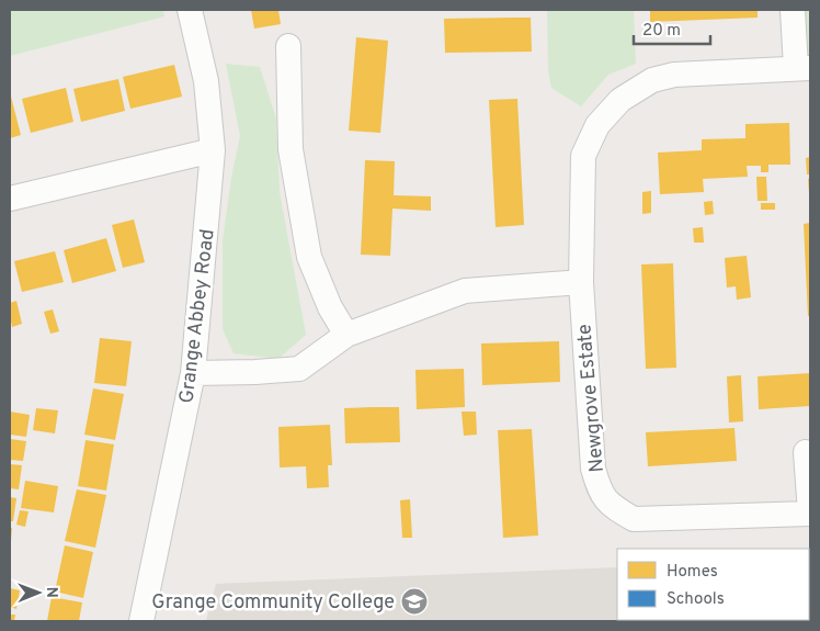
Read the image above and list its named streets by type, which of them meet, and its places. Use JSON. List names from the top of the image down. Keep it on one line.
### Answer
{"streets":{"street":["Grange Abbey Road","Newgrove Estate"]},"places":{"school or university":["Grange Community College"]},"legend":["Homes","Schools"],"scale_bar":"20 m","north":"right"}
